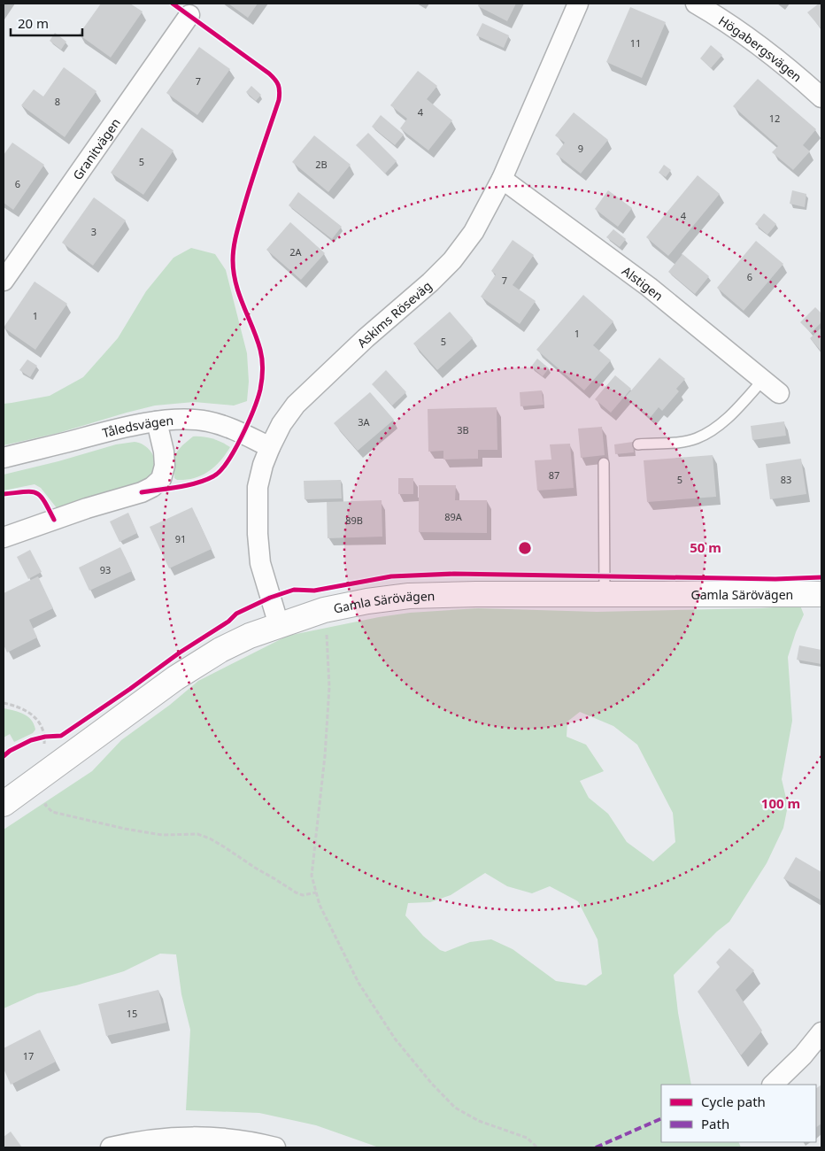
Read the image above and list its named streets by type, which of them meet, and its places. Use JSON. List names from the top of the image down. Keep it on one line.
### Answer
{"streets":{"street":["Högabergsvägen","Granitvägen","Alstigen","Askims Röseväg","Tåledsvägen","Gamla Särövägen"]},"crossings":[["Alstigen","Askims Röseväg"],["Askims Röseväg","Tåledsvägen"],["Askims Röseväg","Gamla Särövägen"]],"house_numbers":["11","7","8","4","12","9","5","2B","6","4","3","2A","6","7","1","1","5","3A","3B","87","5","83","89A","89B","91","93","15","17"],"legend":["Cycle path","Path"],"scale_bar":"20 m","rings":["50 m","100 m"]}
